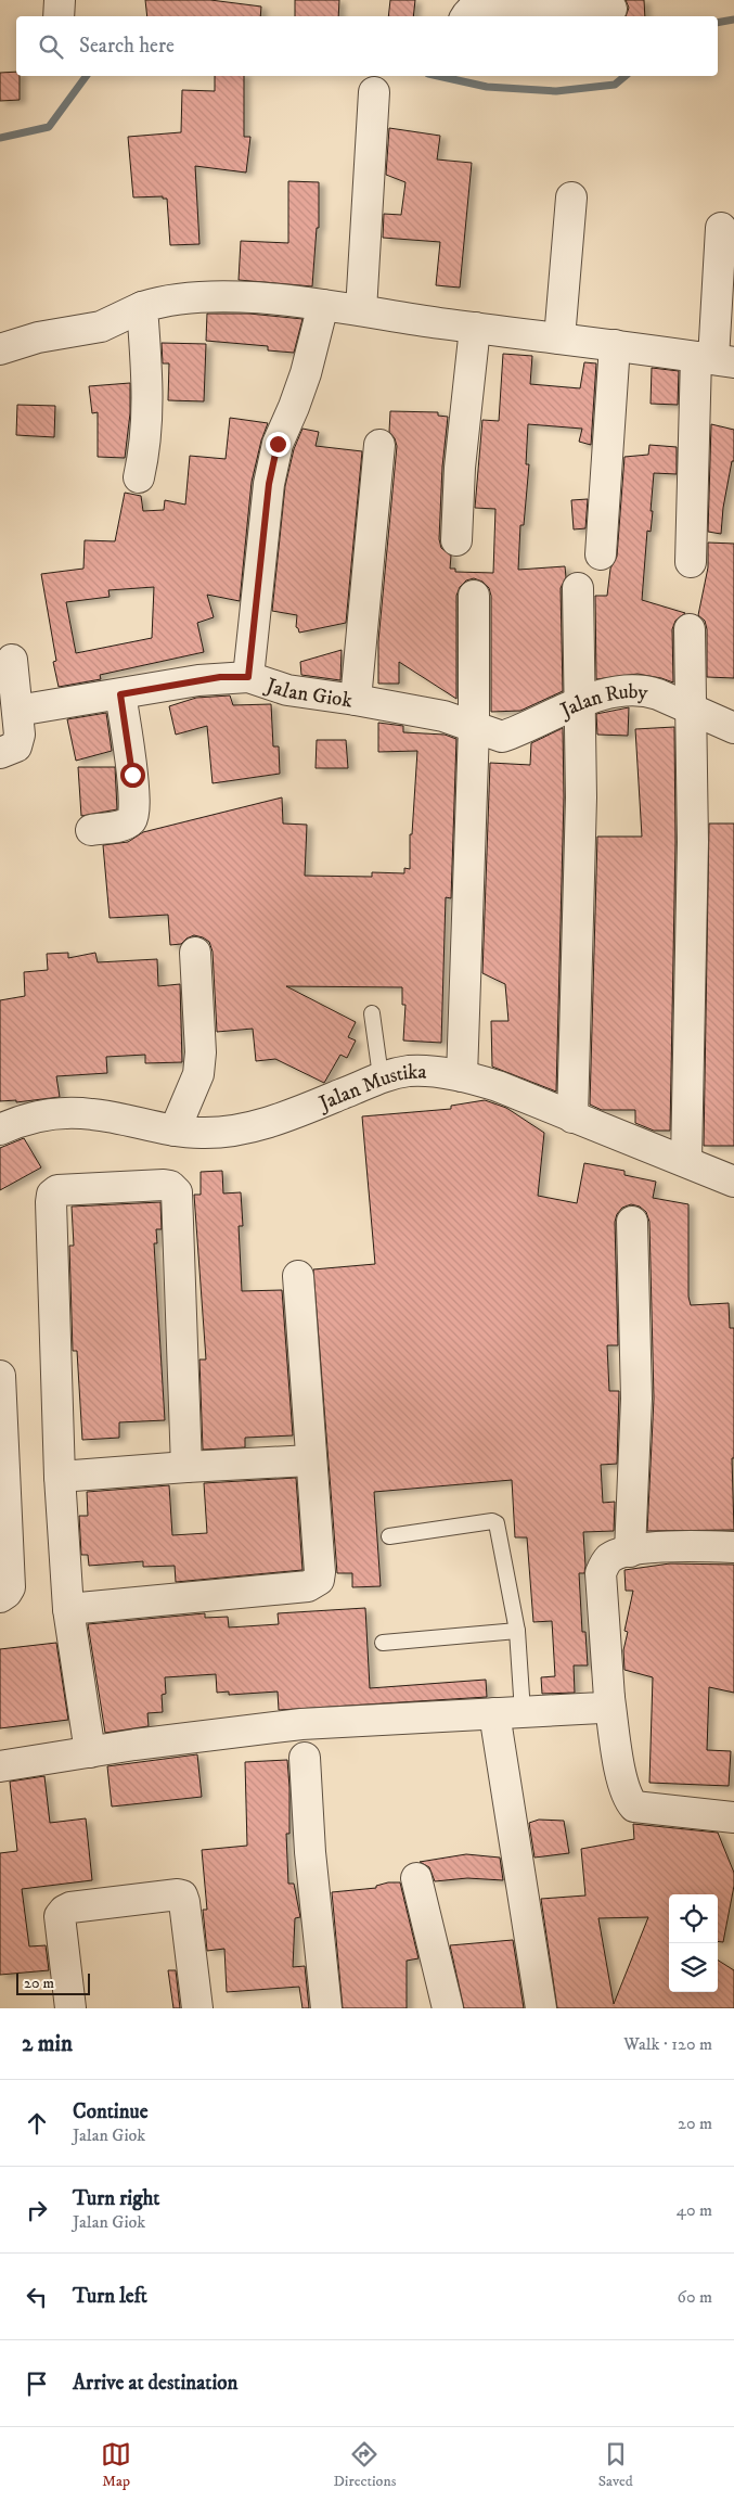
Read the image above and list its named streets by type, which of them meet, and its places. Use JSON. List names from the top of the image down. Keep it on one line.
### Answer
{"streets":{"street":["Jalan Giok","Jalan Ruby","Jalan Mustika"]},"crossings":[["Jalan Giok","Jalan Ruby"]],"scale_bar":"20 m","page":{"search":"Search here","scale":"20 m","heading":["2 min","Walk · 120 m"],"list":[["Continue","Jalan Giok","20 m"],["Turn right","Jalan Giok","40 m"],["Turn left","60 m"],"Arrive at destination"],"nav":["Map","Directions","Saved"]}}
